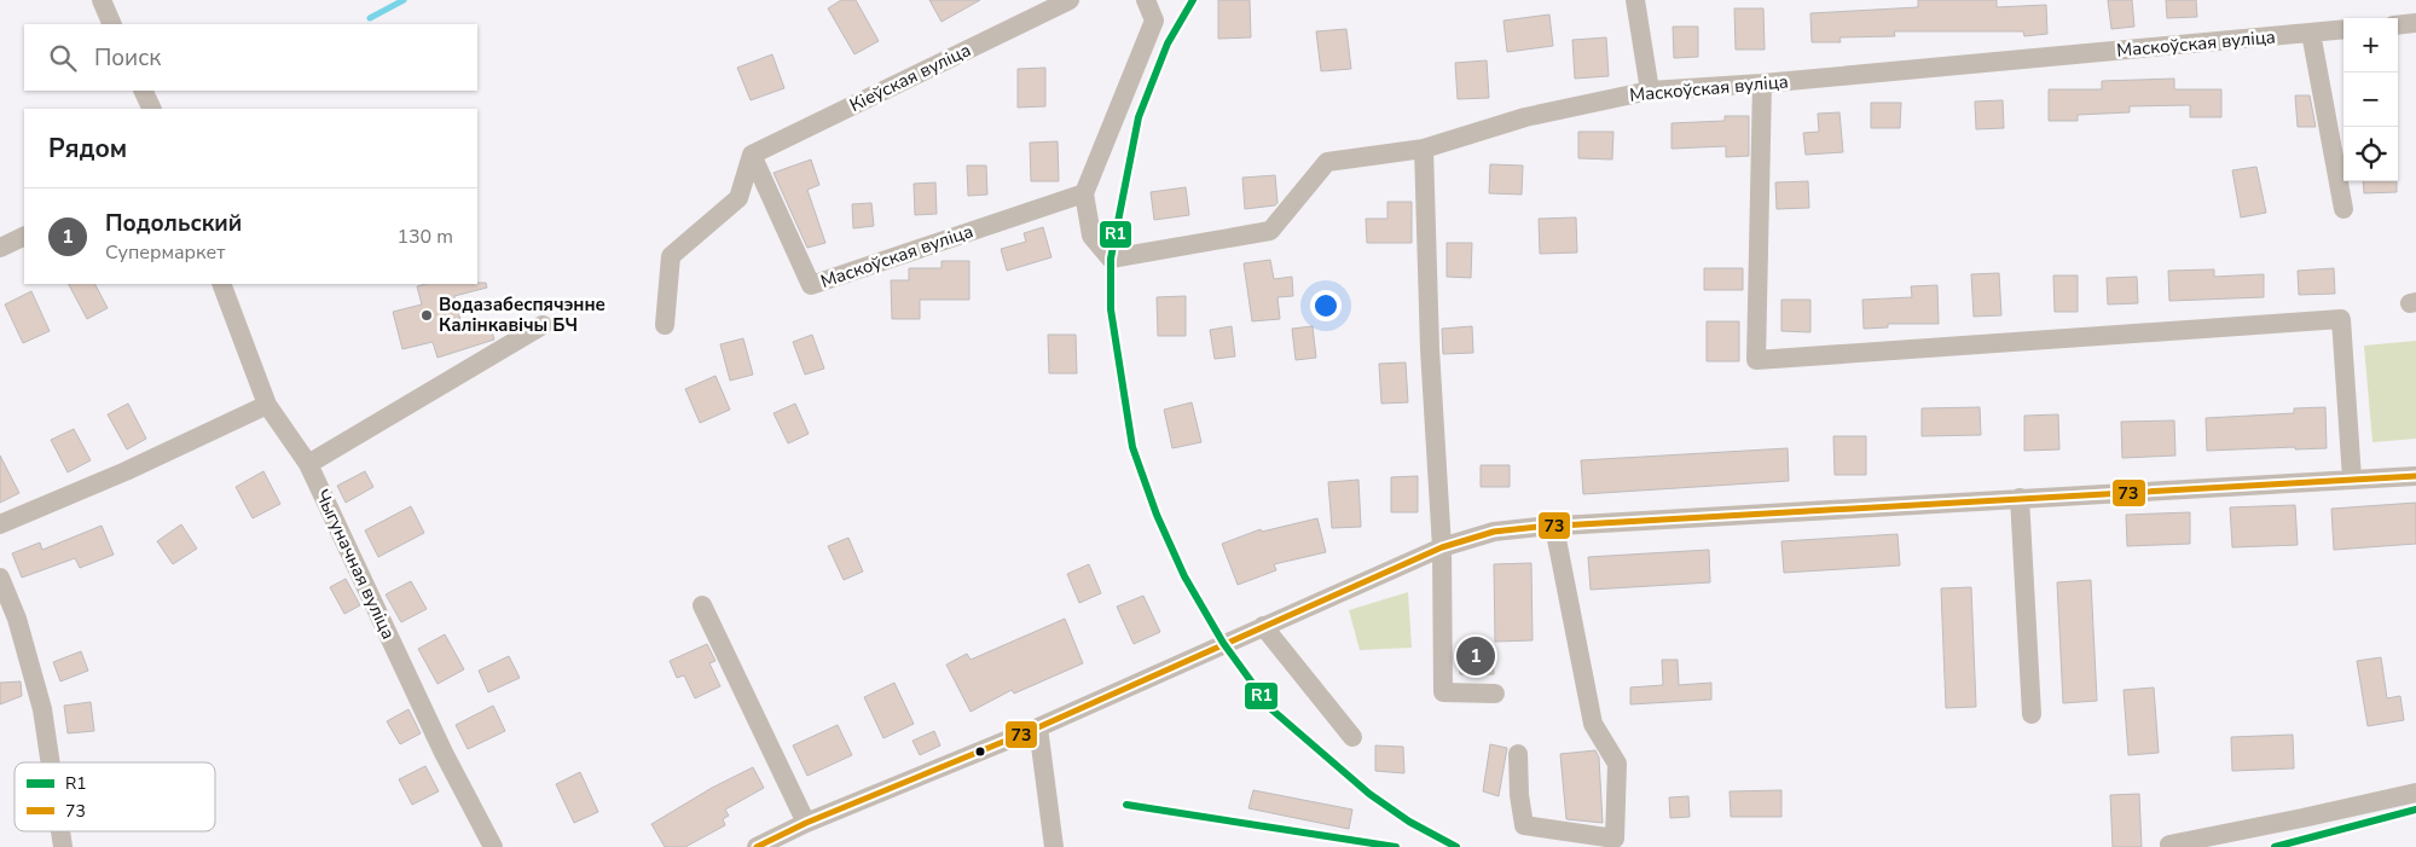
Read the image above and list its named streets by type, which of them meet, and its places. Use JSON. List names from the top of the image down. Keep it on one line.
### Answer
{"streets":{"street":["Маскоўская вуліца","Кіеўская вуліца","Чыгуначная вуліца"]},"crossings":[["Маскоўская вуліца","Кіеўская вуліца"]],"places":["Водазабеспячэнне Калінкавічы БЧ"],"lines":["transit line R1","transit line 73"],"legend":["R1","73"],"page":{"map_buttons":["+","−"],"search":"Поиск","heading":"Рядом","list":[{"mark":"1","name":"Подольский","note":"Супермаркет","value":"130 m"}],"pins":"1"}}
